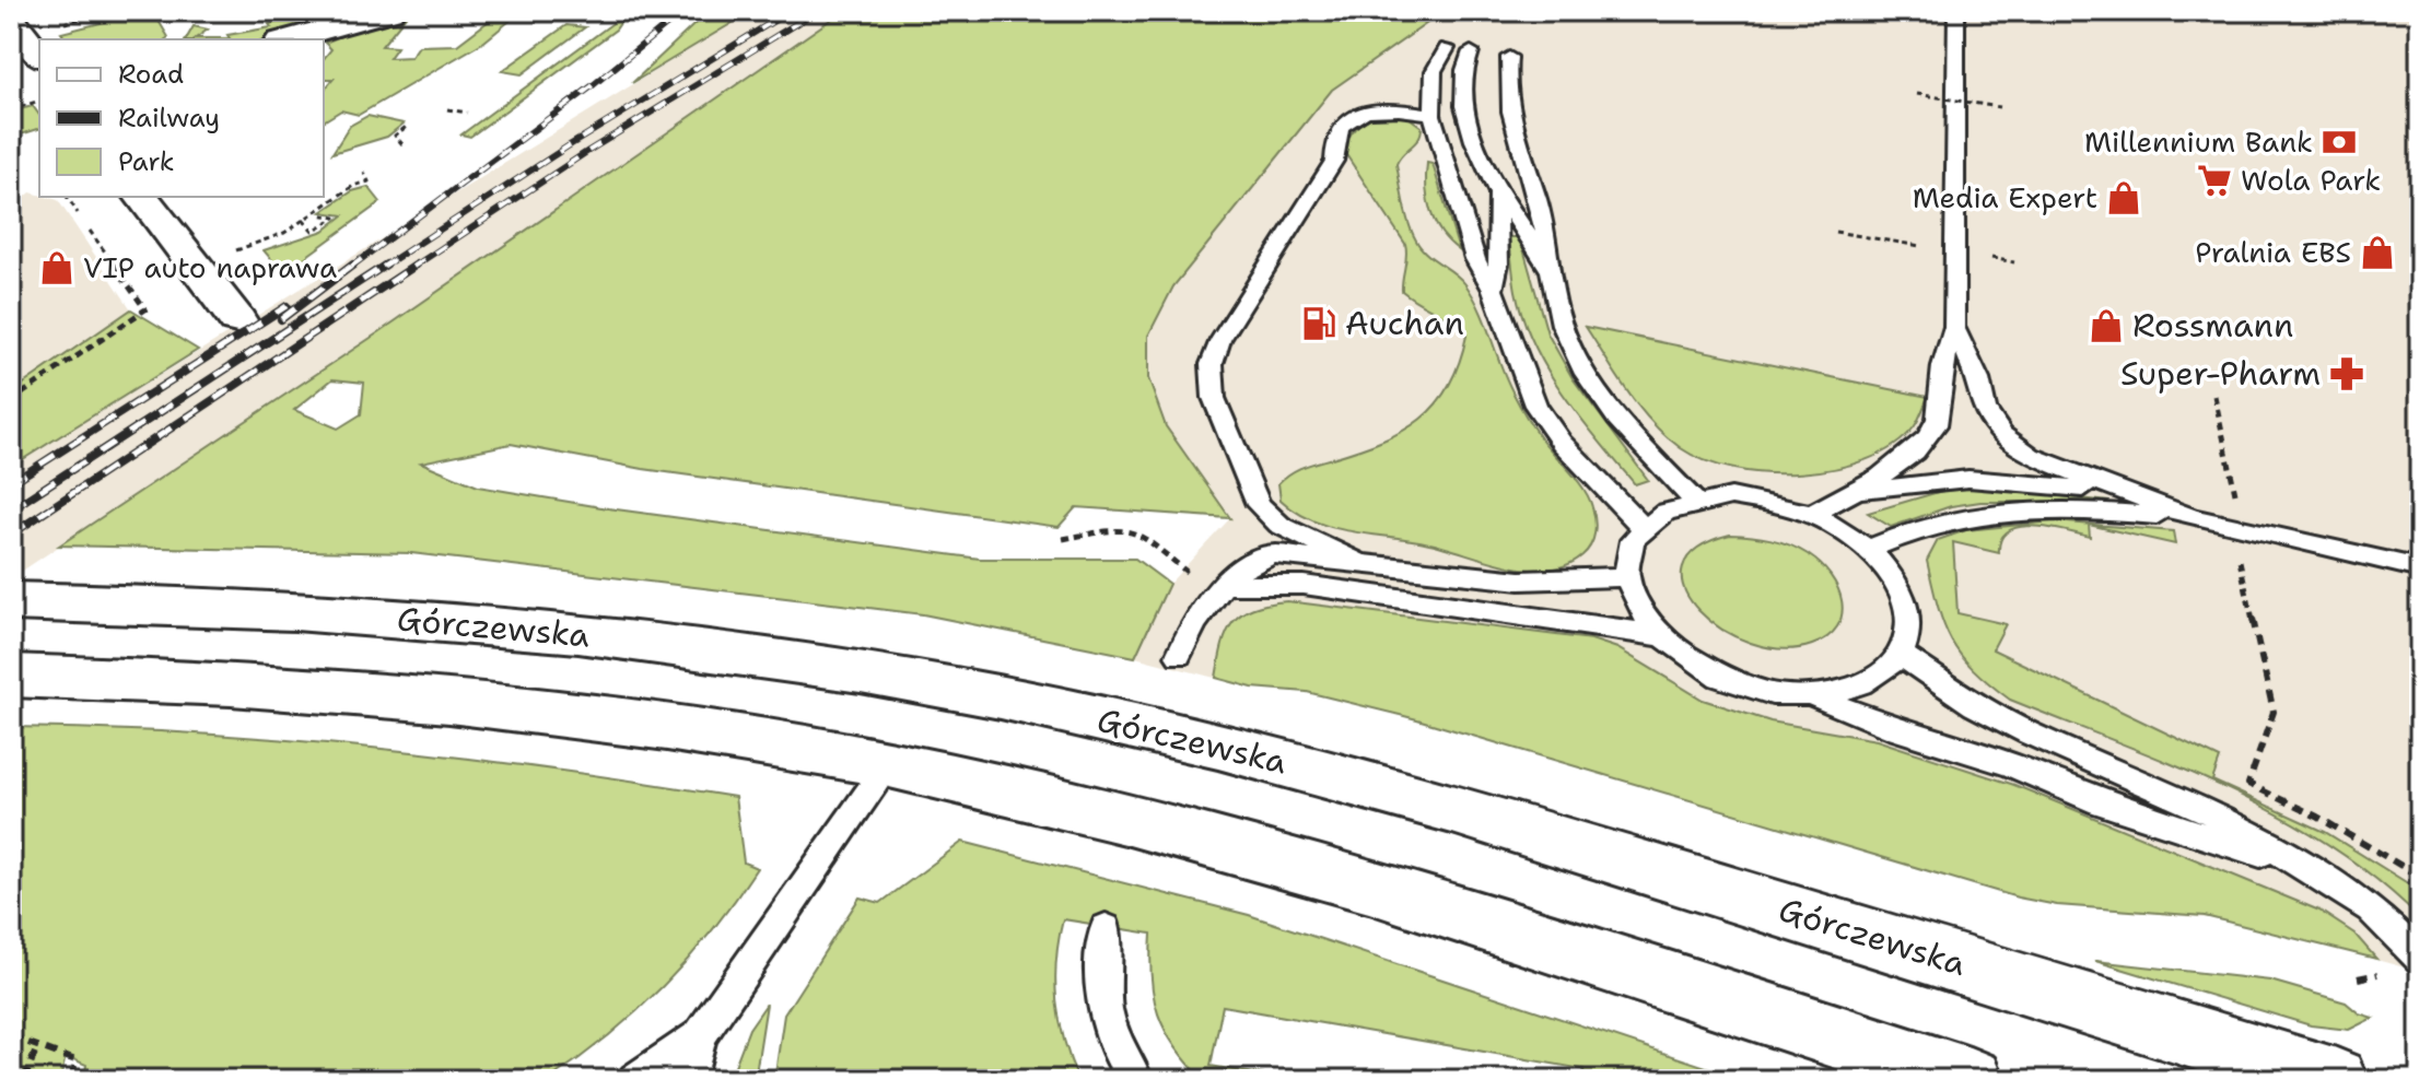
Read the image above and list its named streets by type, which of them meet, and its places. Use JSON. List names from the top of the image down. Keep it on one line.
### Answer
{"streets":{"main road":["Górczewska"]},"places":{"bank":["Millennium Bank"],"supermarket":["Wola Park"],"shop":["Media Expert","Pralnia EBS","VIP auto naprawa","Rossmann"],"fuel station":["Auchan"],"pharmacy":["Super-Pharm"]},"legend":["Road","Railway","Park"]}
